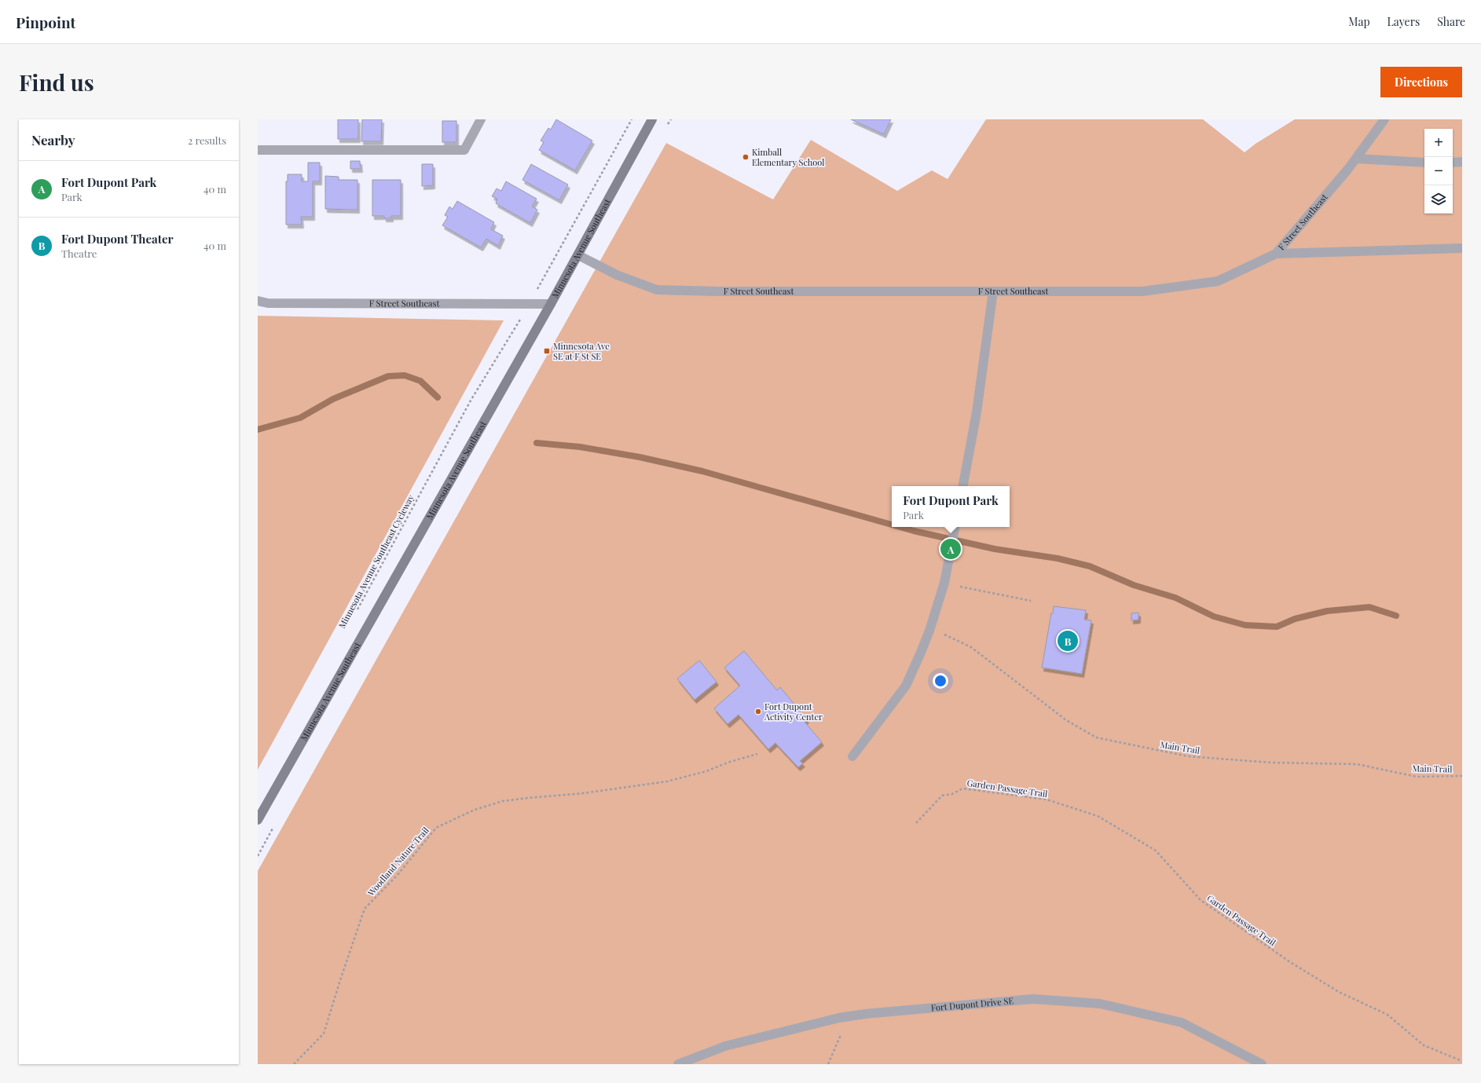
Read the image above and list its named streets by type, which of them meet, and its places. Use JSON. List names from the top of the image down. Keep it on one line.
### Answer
{"streets":{"main road":["Minnesota Avenue Southeast"],"street":["F Street Southeast","Fort Dupont Drive SE"],"path":["Minnesota Avenue Southeast Cycleway","Main Trail","Garden Passage Trail","Woodland Nature Trail"]},"crossings":[["F Street Southeast","Minnesota Avenue Southeast"]],"places":{"other":["Kimball Elementary School","Fort Dupont Activity Center"],"transit":["Minnesota Ave SE at F St SE"]},"page":{"header":"Pinpoint","nav":["Map","Layers","Share"],"buttons":"Directions","title":"Find us","heading":["Nearby","2 results"],"map_buttons":["+","−"],"list":[{"mark":"A","name":"Fort Dupont Park","note":"Park","value":"40 m"},{"mark":"B","name":"Fort Dupont Theater","note":"Theatre","value":"40 m"}],"popup":["Fort Dupont Park","Park"],"pins":["A","B"]}}
